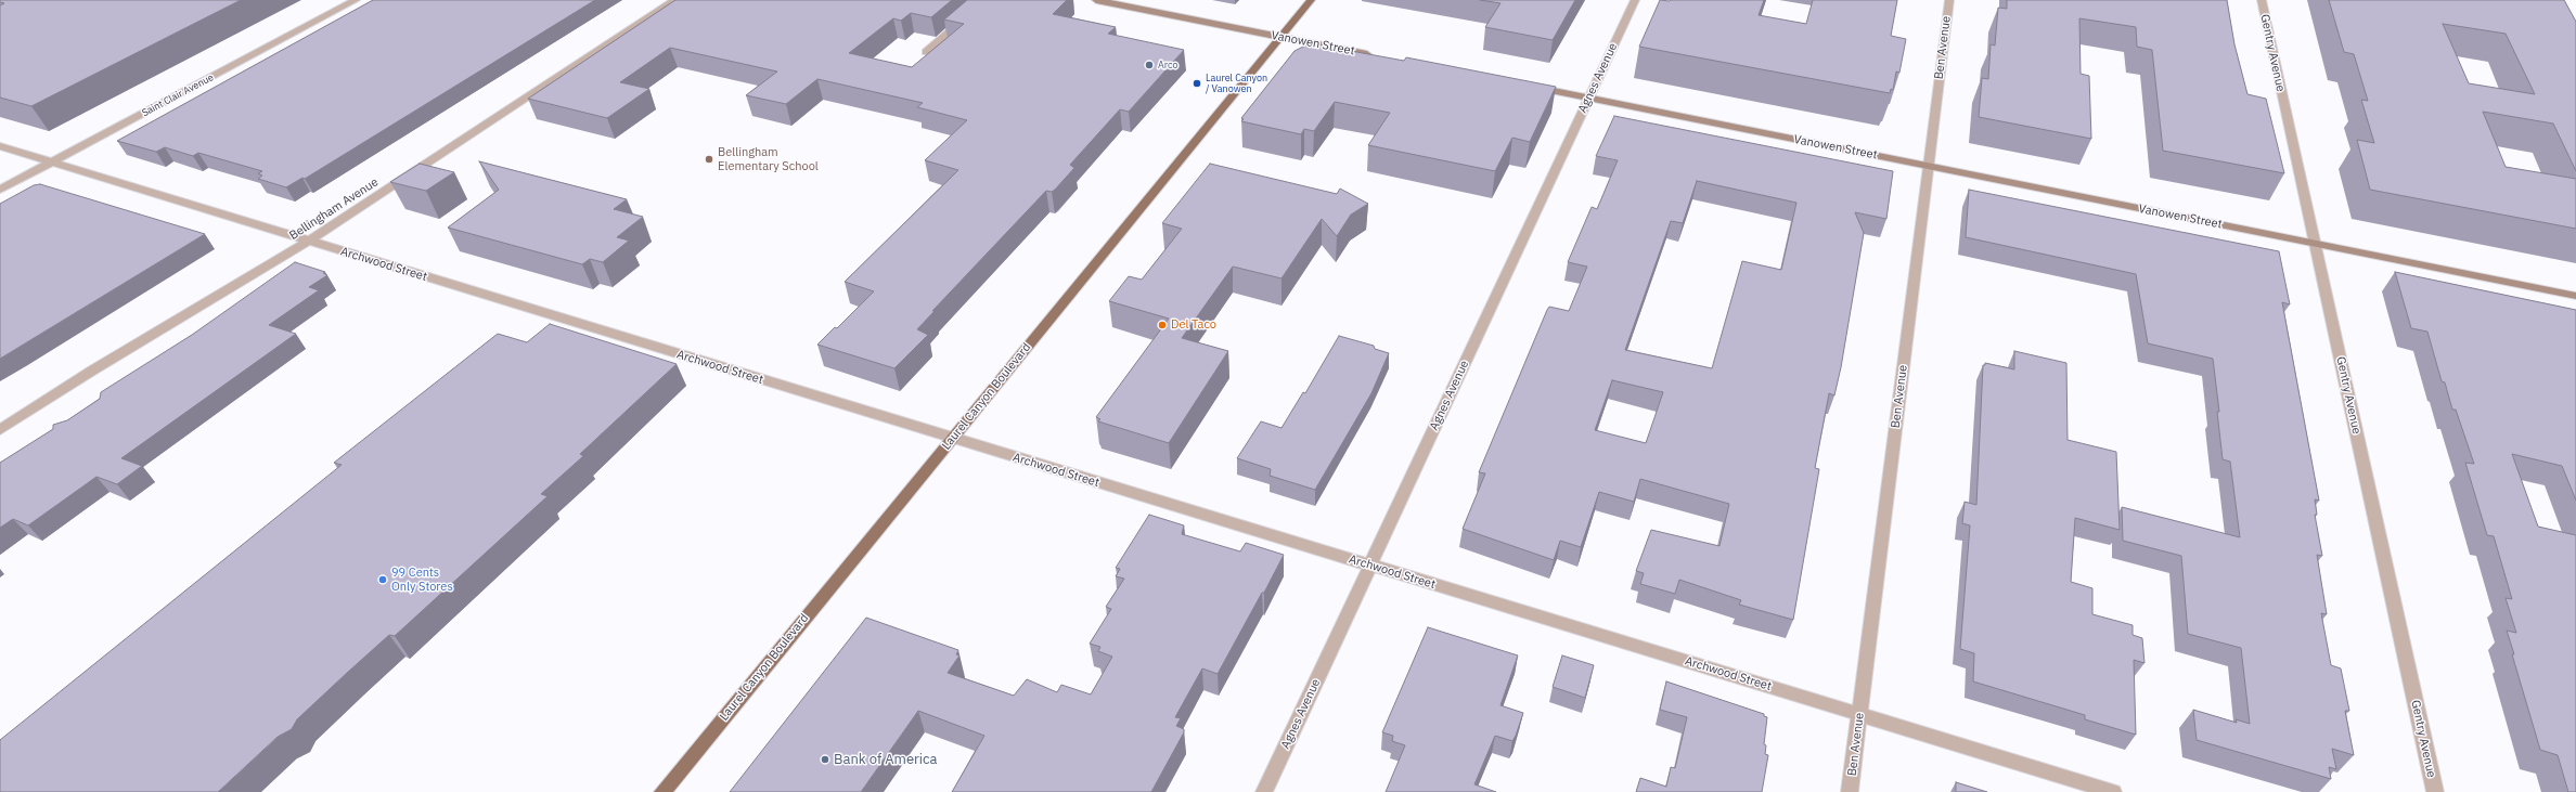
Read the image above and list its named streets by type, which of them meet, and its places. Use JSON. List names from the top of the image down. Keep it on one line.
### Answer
{"streets":{"main road":["Vanowen Street","Laurel Canyon Boulevard"],"street":["Ben Avenue","Gentry Avenue","Agnes Avenue","Saint Clair Avenue","Bellingham Avenue","Archwood Street"]},"crossings":[["Vanowen Street","Ben Avenue"],["Vanowen Street","Gentry Avenue"],["Vanowen Street","Agnes Avenue"],["Vanowen Street","Laurel Canyon Boulevard"],["Ben Avenue","Archwood Street"],["Agnes Avenue","Archwood Street"],["Saint Clair Avenue","Archwood Street"],["Bellingham Avenue","Archwood Street"],["Archwood Street","Laurel Canyon Boulevard"]],"places":["Arco","Laurel Canyon / Vanowen","Bellingham Elementary School","Del Taco","99 Cents Only Stores","Bank of America"]}
